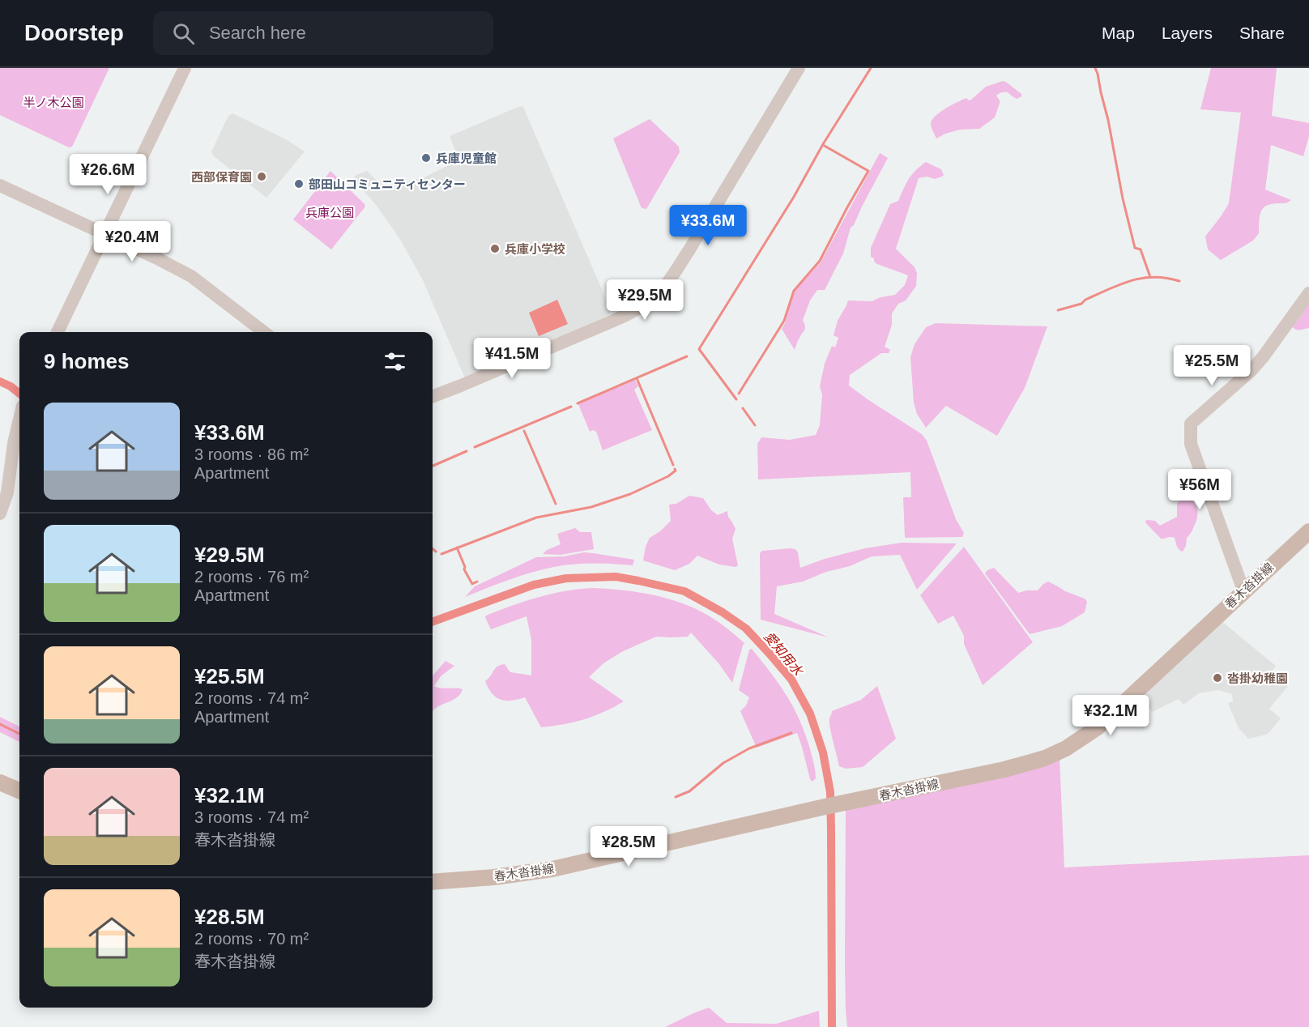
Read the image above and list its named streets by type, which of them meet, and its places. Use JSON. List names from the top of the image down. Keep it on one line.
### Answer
{"streets":{"main road":["春木沓掛線"]},"water":["愛知用水"],"parks":["半ノ木公園","兵庫公園"],"places":["兵庫児童館","西部保育園","部田山コミュニティセンター","兵庫小学校","沓掛幼稚園"],"page":{"header":"Doorstep","search":"Search here","nav":["Map","Layers","Share"],"price":["¥26.6M","¥33.6M","¥20.4M","¥29.5M","¥41.5M","¥25.5M","¥56M","¥32.1M","¥28.5M"],"heading":"9 homes","list":[{"name":"¥33.6M","note":"3 rooms · 86 m² · Apartment"},{"name":"¥29.5M","note":"2 rooms · 76 m² · Apartment"},{"name":"¥25.5M","note":"2 rooms · 74 m² · Apartment"},{"name":"¥32.1M","note":"3 rooms · 74 m² · 春木沓掛線"},{"name":"¥28.5M","note":"2 rooms · 70 m² · 春木沓掛線"}]}}
